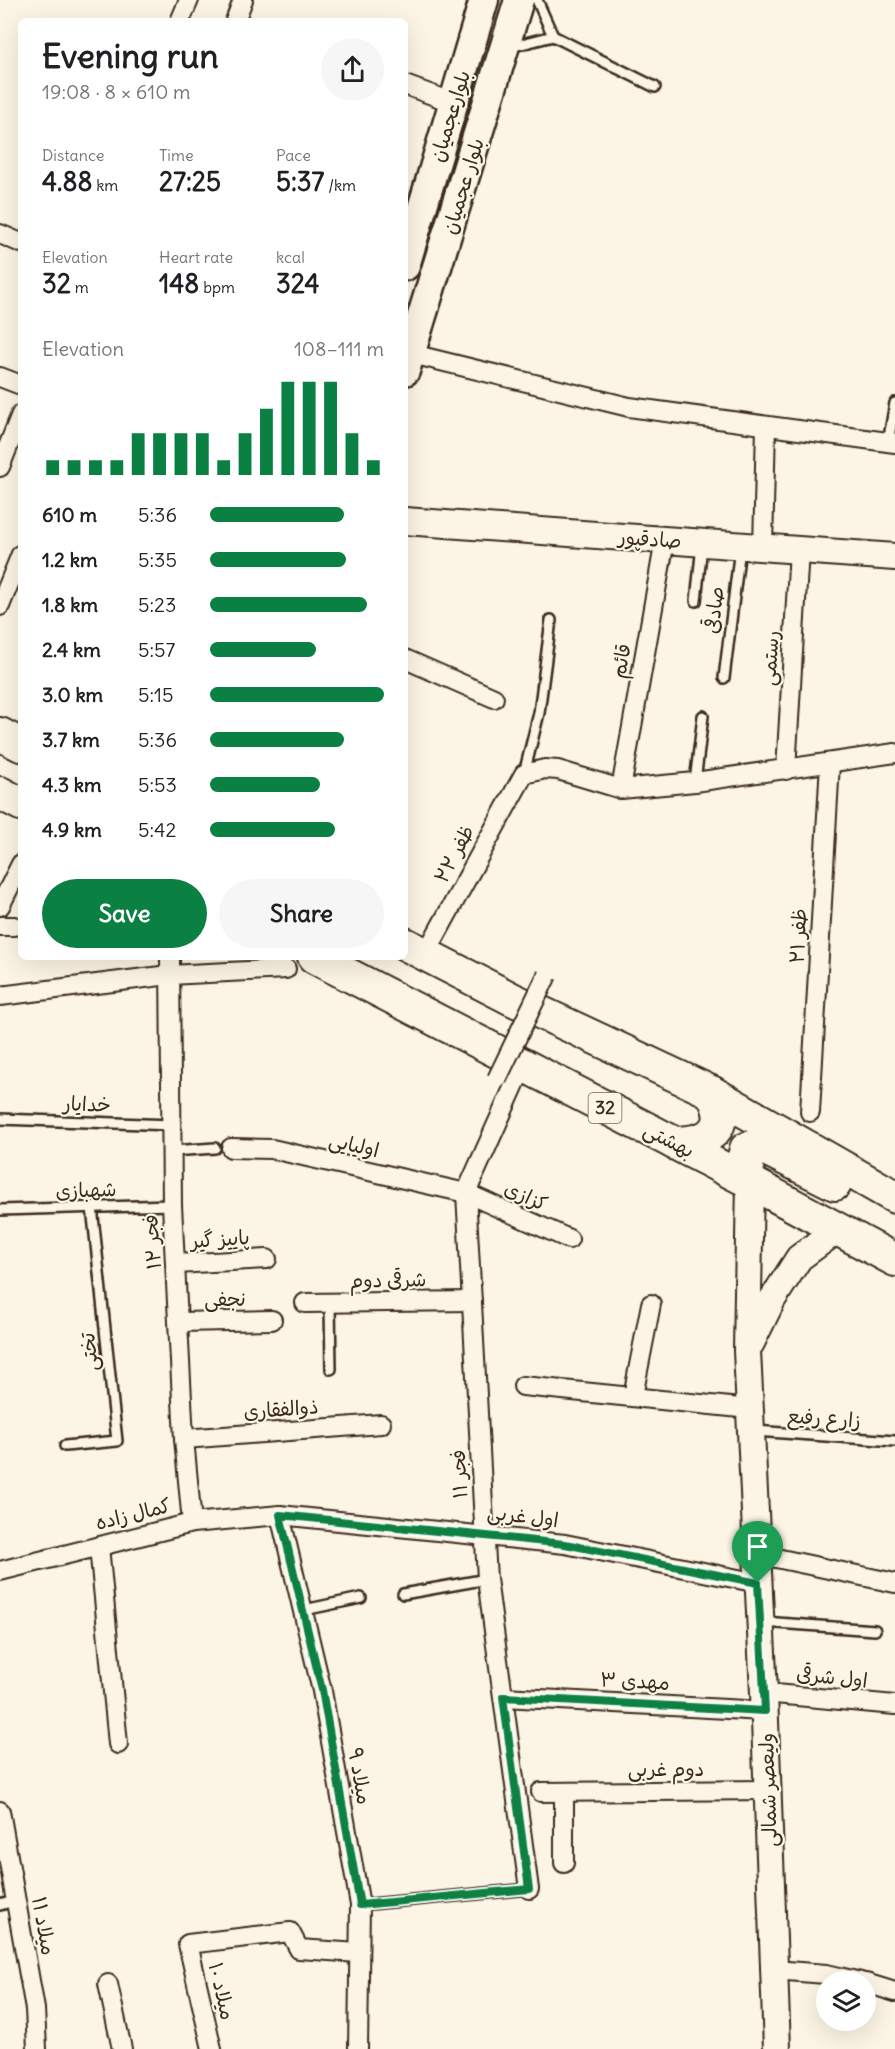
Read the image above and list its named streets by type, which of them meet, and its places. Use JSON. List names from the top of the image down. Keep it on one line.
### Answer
{"streets":{"highway":["32","بهشتی"],"main road":["بلوارعجمیان","بلوار عجمیان","صادقپور","ولیعصر شمالی"],"street":["رستمی","قائم","ظفر ۲۲","ظفر ۲۱","اولیایی","کزازی","پاییز گیر","فجر ۱۲","شرقی دوم","نجفی","ذوالفقاری","فجر ۱۱","کمال زاده","اول غربی","اول شرقی","مهدی ۳","دوم غربی","میلاد ۹","میلاد ۱۱","میلاد ۱۰"],"lane":["صادقی","خدایار","شهبازی","تختی","زارع رفیع"]},"crossings":[["صادقپور","صادقی"],["صادقپور","رستمی"],["صادقپور","قائم"],["خدایار","فجر ۱۲"],["بهشتی","فجر ۱۱"],["بهشتی","ولیعصر شمالی"],["اولیایی","کزازی"],["اولیایی","فجر ۱۱"],["شهبازی","فجر ۱۲"],["شهبازی","تختی"],["کزازی","فجر ۱۱"],["پاییز گیر","فجر ۱۲"],["فجر ۱۲","نجفی"],["فجر ۱۲","ذوالفقاری"],["فجر ۱۲","کمال زاده"],["شرقی دوم","فجر ۱۱"],["زارع رفیع","ولیعصر شمالی"],["فجر ۱۱","اول غربی"],["فجر ۱۱","مهدی ۳"],["کمال زاده","اول غربی"],["کمال زاده","میلاد ۹"],["اول غربی","میلاد ۹"],["اول غربی","ولیعصر شمالی"],["اول شرقی","مهدی ۳"],["اول شرقی","ولیعصر شمالی"],["مهدی ۳","ولیعصر شمالی"],["دوم غربی","ولیعصر شمالی"],["میلاد ۹","میلاد ۱۰"]],"page":{"heading":["Evening run","19:08 · 8 × 610 m"],"stats":[["Distance","4.88 km"],["Time","27:25"],["Pace","5:37 /km"],["Elevation","32 m"],["Heart rate","148 bpm"],["kcal","324"]],"chart":["Elevation","108–111 m"],"list":[{"name":"610 m","note":"5:36"},{"name":"1.2 km","note":"5:35"},{"name":"1.8 km","note":"5:23"},{"name":"2.4 km","note":"5:57"},{"name":"3.0 km","note":"5:15"},{"name":"3.7 km","note":"5:36"},{"name":"4.3 km","note":"5:53"},{"name":"4.9 km","note":"5:42"}],"buttons":["Save","Share"]}}
